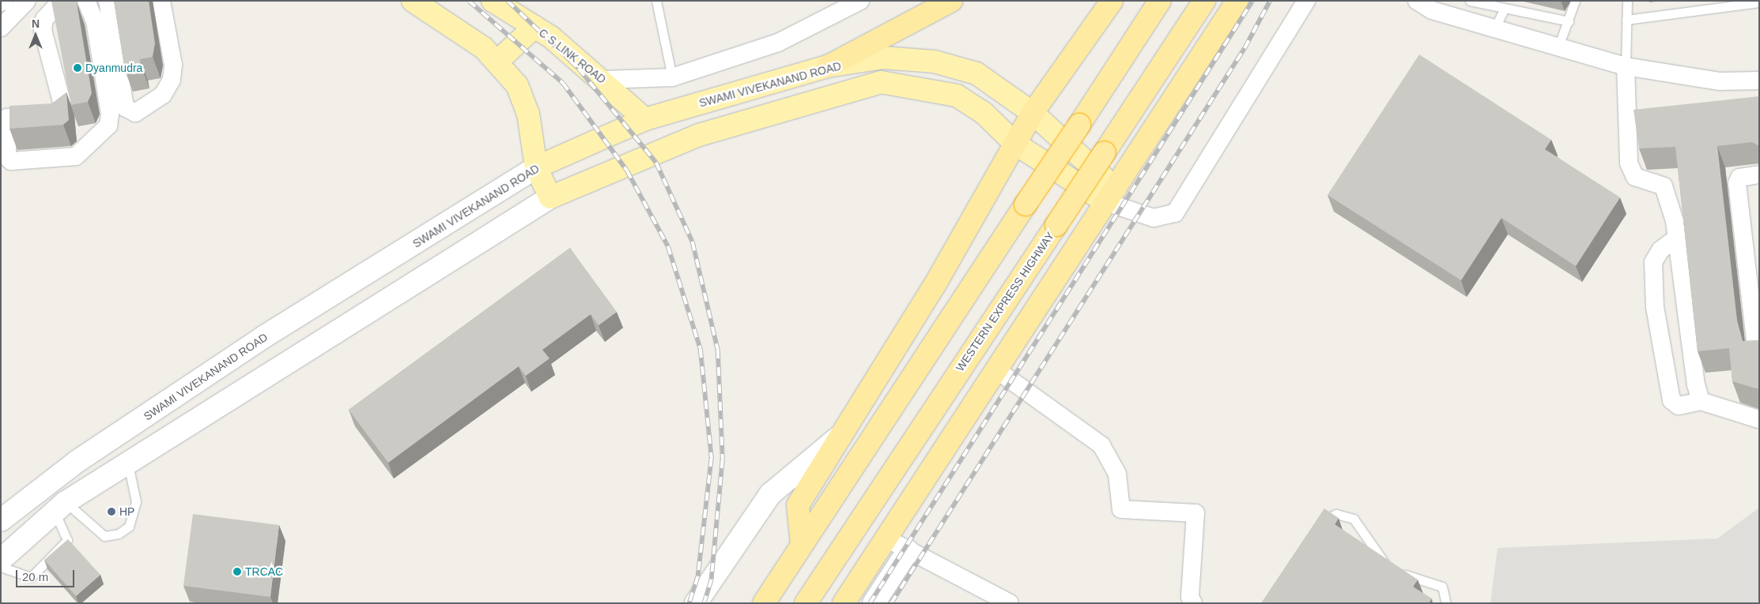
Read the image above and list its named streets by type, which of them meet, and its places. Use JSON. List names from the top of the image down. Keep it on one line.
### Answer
{"streets":{"highway":["WESTERN EXPRESS HIGHWAY"],"main road":["C S LINK ROAD","SWAMI VIVEKANAND ROAD"]},"crossings":[["C S LINK ROAD","SWAMI VIVEKANAND ROAD"]],"places":["Dyanmudra","HP","TRCAC"],"scale_bar":"20 m","north":"top"}
